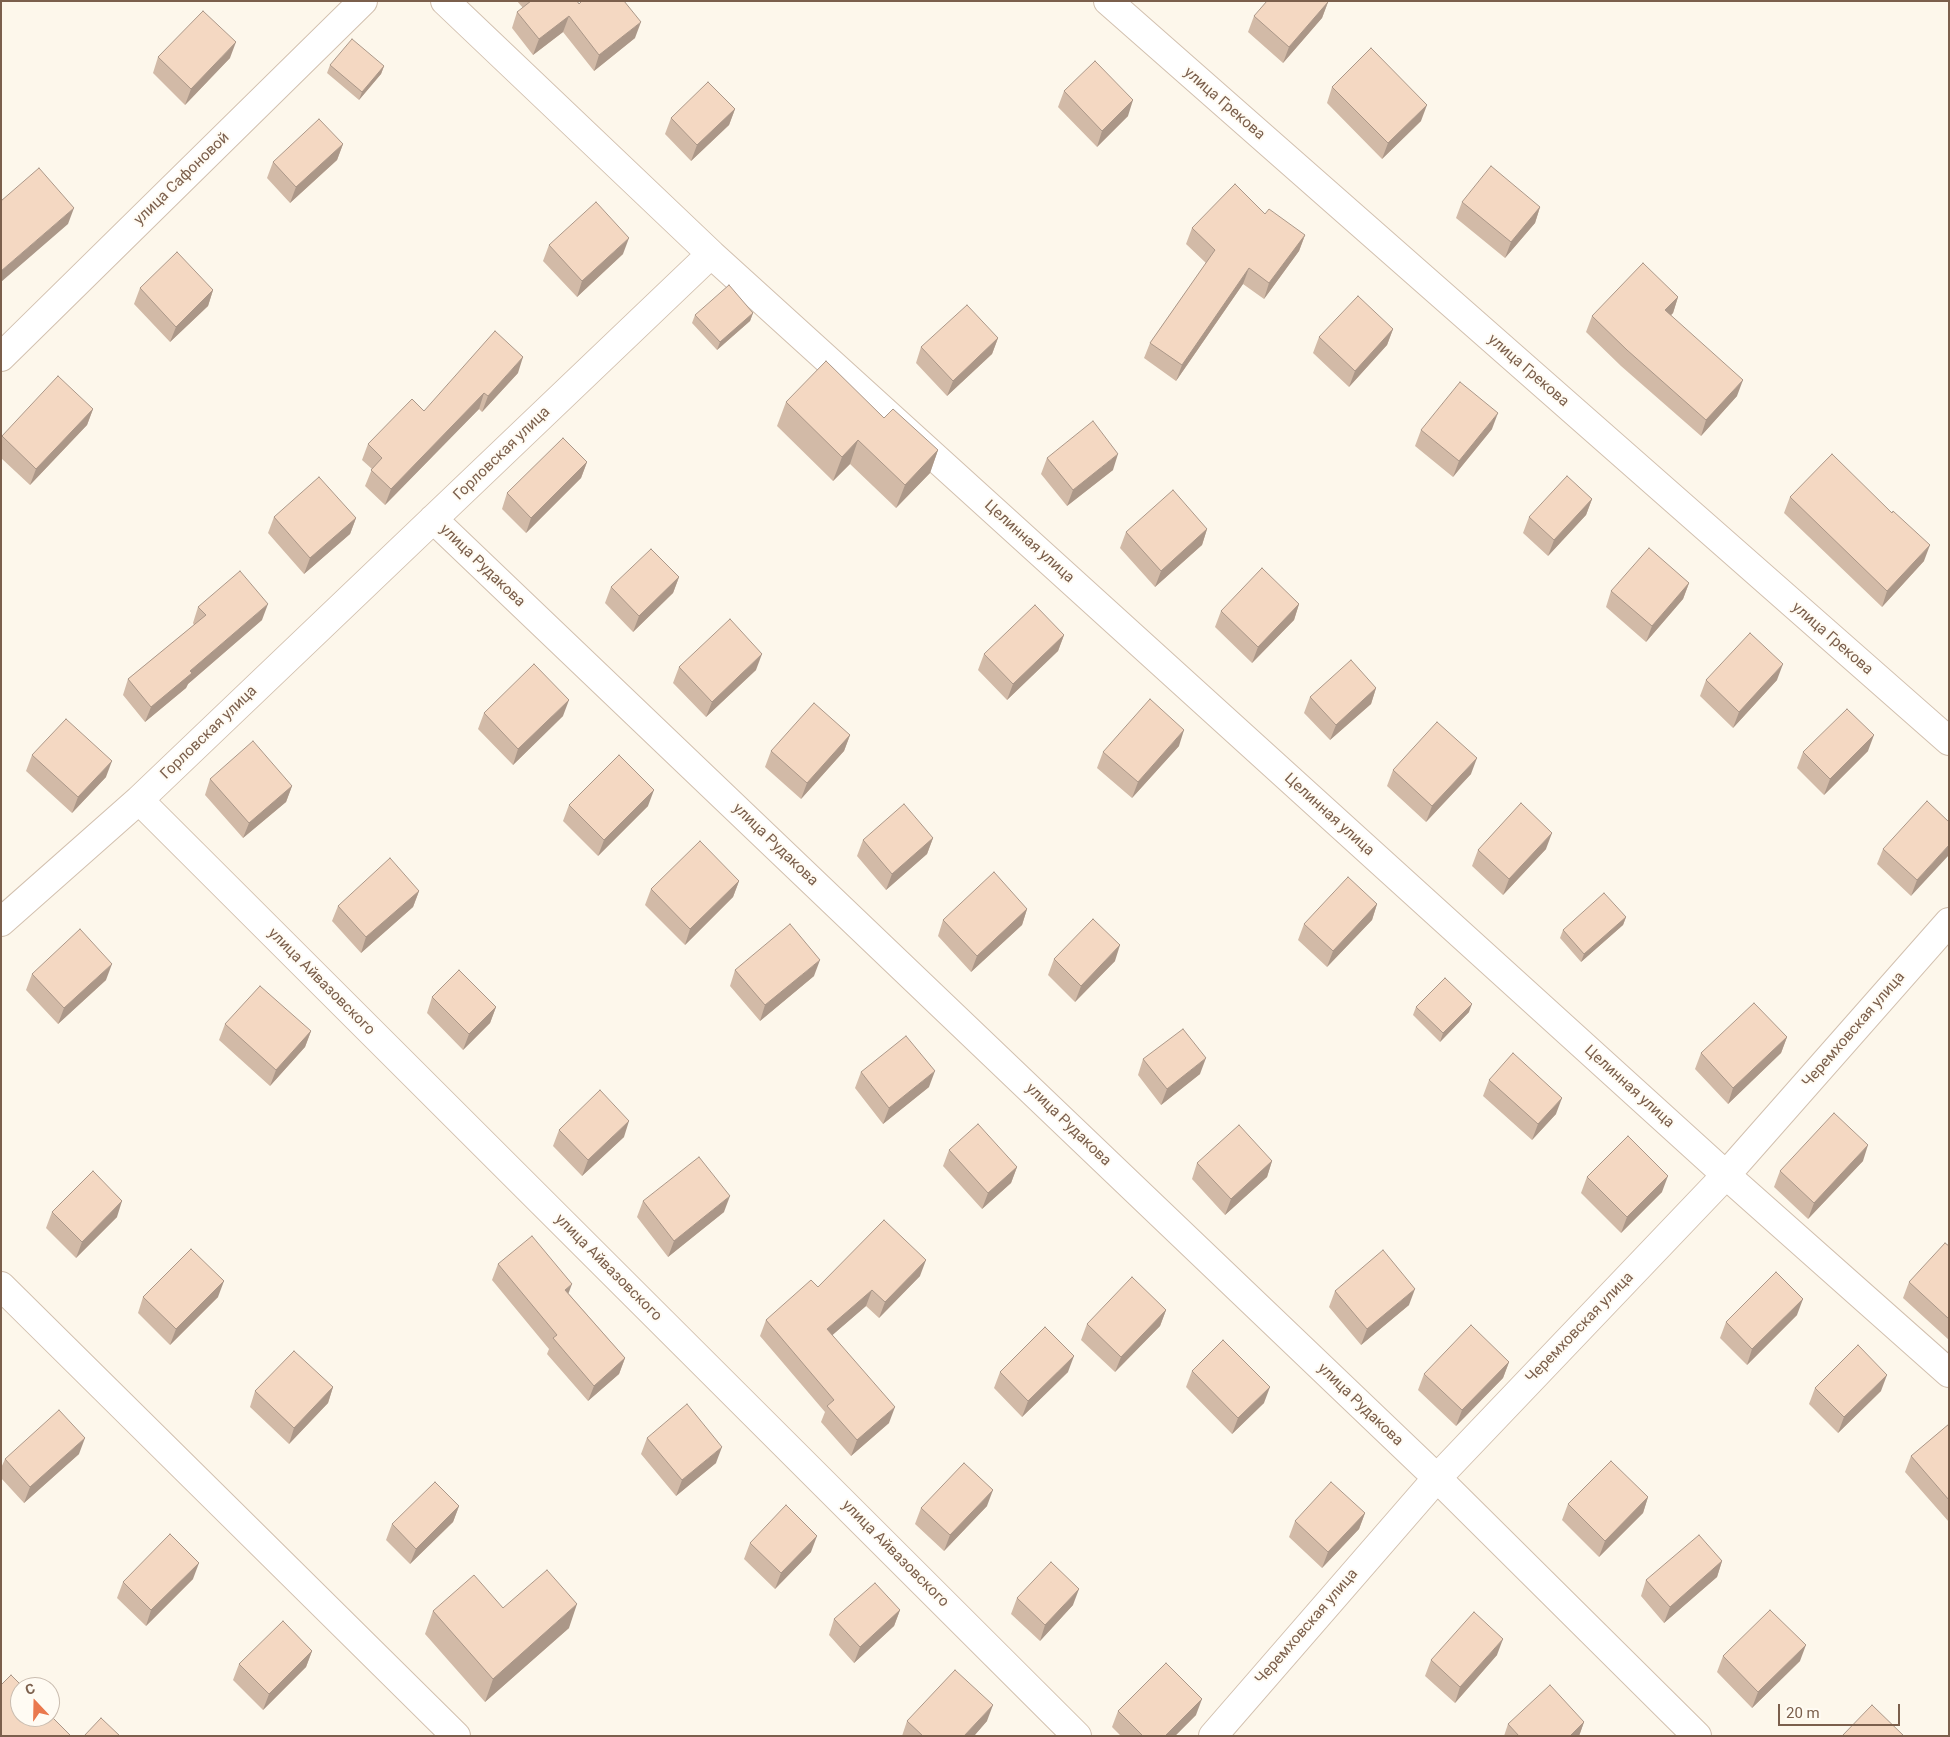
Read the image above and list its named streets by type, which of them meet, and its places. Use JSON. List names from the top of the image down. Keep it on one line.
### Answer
{"streets":{"street":["улица Грекова","улица Сафоновой","Горловская улица","Целинная улица","улица Рудакова","улица Айвазовского","Черемховская улица"]},"crossings":[["Горловская улица","Целинная улица"],["Горловская улица","улица Рудакова"],["Горловская улица","улица Айвазовского"],["Целинная улица","Черемховская улица"],["улица Рудакова","Черемховская улица"]],"scale_bar":"20 m","north":"top"}
